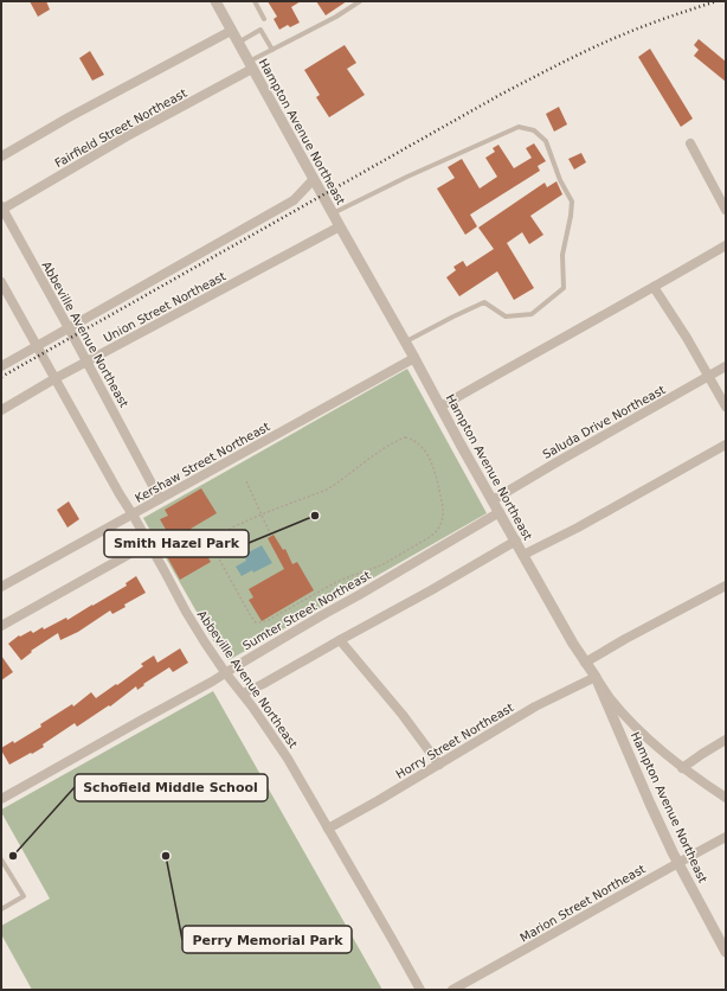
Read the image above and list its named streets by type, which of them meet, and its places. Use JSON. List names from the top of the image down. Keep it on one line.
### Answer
{"streets":{"street":["Fairfield Street Northeast","Hampton Avenue Northeast","Union Street Northeast","Abbeville Avenue Northeast","Saluda Drive Northeast","Kershaw Street Northeast","Sumter Street Northeast","Horry Street Northeast","Marion Street Northeast"]},"crossings":[["Fairfield Street Northeast","Hampton Avenue Northeast"],["Fairfield Street Northeast","Abbeville Avenue Northeast"],["Hampton Avenue Northeast","Union Street Northeast"],["Hampton Avenue Northeast","Saluda Drive Northeast"],["Hampton Avenue Northeast","Kershaw Street Northeast"],["Hampton Avenue Northeast","Sumter Street Northeast"],["Hampton Avenue Northeast","Horry Street Northeast"],["Hampton Avenue Northeast","Marion Street Northeast"],["Union Street Northeast","Abbeville Avenue Northeast"],["Abbeville Avenue Northeast","Kershaw Street Northeast"],["Abbeville Avenue Northeast","Sumter Street Northeast"],["Abbeville Avenue Northeast","Horry Street Northeast"]],"places":["Smith Hazel Park","Schofield Middle School","Perry Memorial Park"]}
